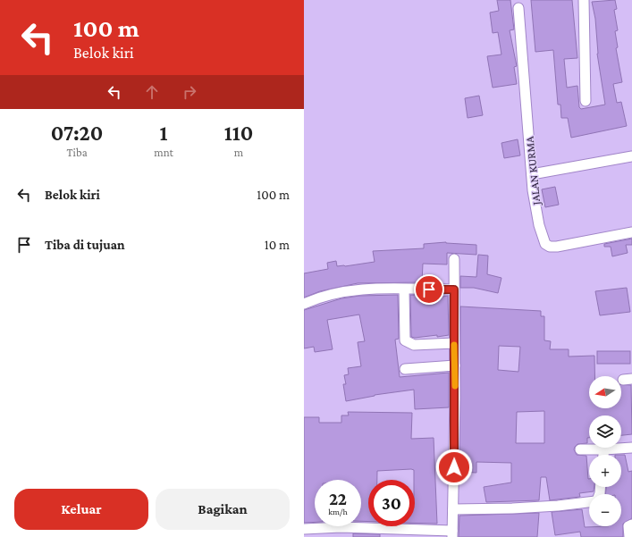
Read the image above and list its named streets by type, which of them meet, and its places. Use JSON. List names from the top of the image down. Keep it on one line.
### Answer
{"streets":{"street":["JALAN KURMA"]},"north":"left","page":{"turn":["100 m","Belok kiri"],"eta":["07:20","Tiba","1","mnt","110","m"],"list":[{"name":"Belok kiri","value":"100 m"},{"name":"Tiba di tujuan","value":"10 m"}],"map_buttons":["+","−"],"speed":"22 km/h","limit":"30","buttons":["Keluar","Bagikan"]}}
